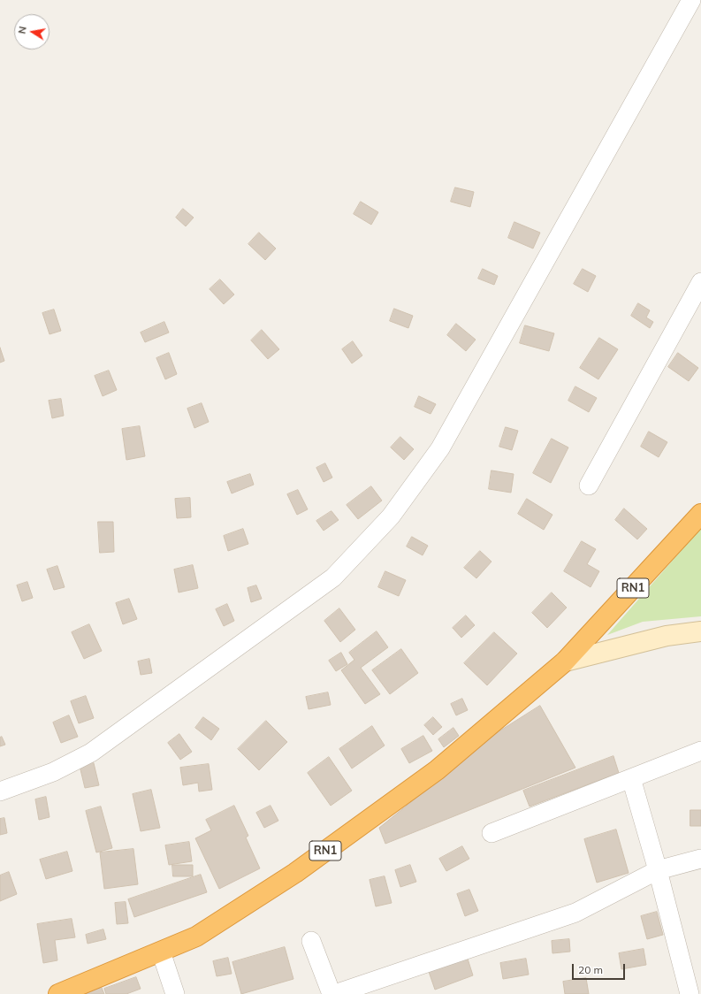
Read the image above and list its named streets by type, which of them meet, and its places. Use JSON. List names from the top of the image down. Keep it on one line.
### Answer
{"streets":{"highway":["RN1"]},"scale_bar":"20 m","north":"left"}
